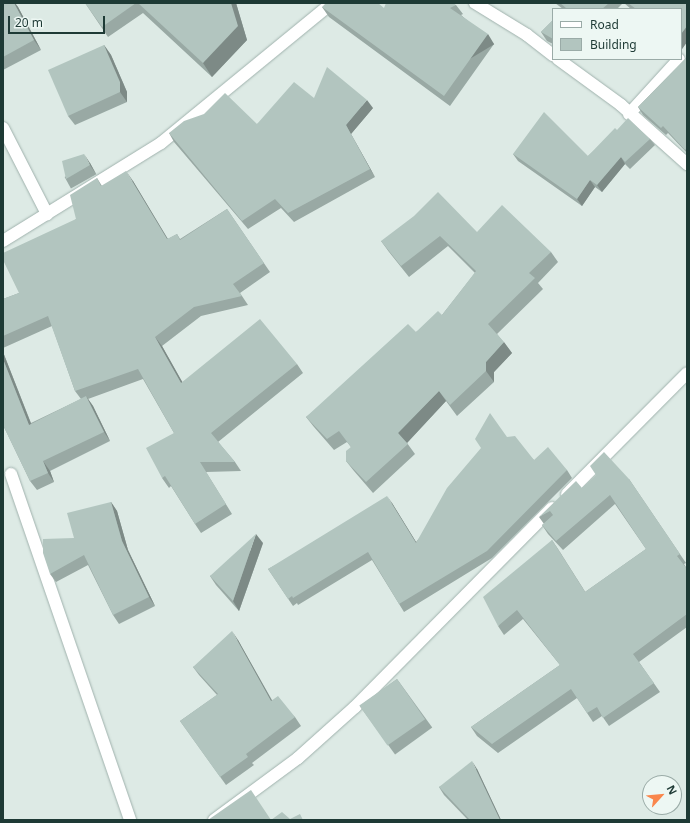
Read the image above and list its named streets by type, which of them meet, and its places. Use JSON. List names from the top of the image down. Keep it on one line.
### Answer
{"legend":["Road","Building"],"scale_bar":"20 m","north":"top right"}
